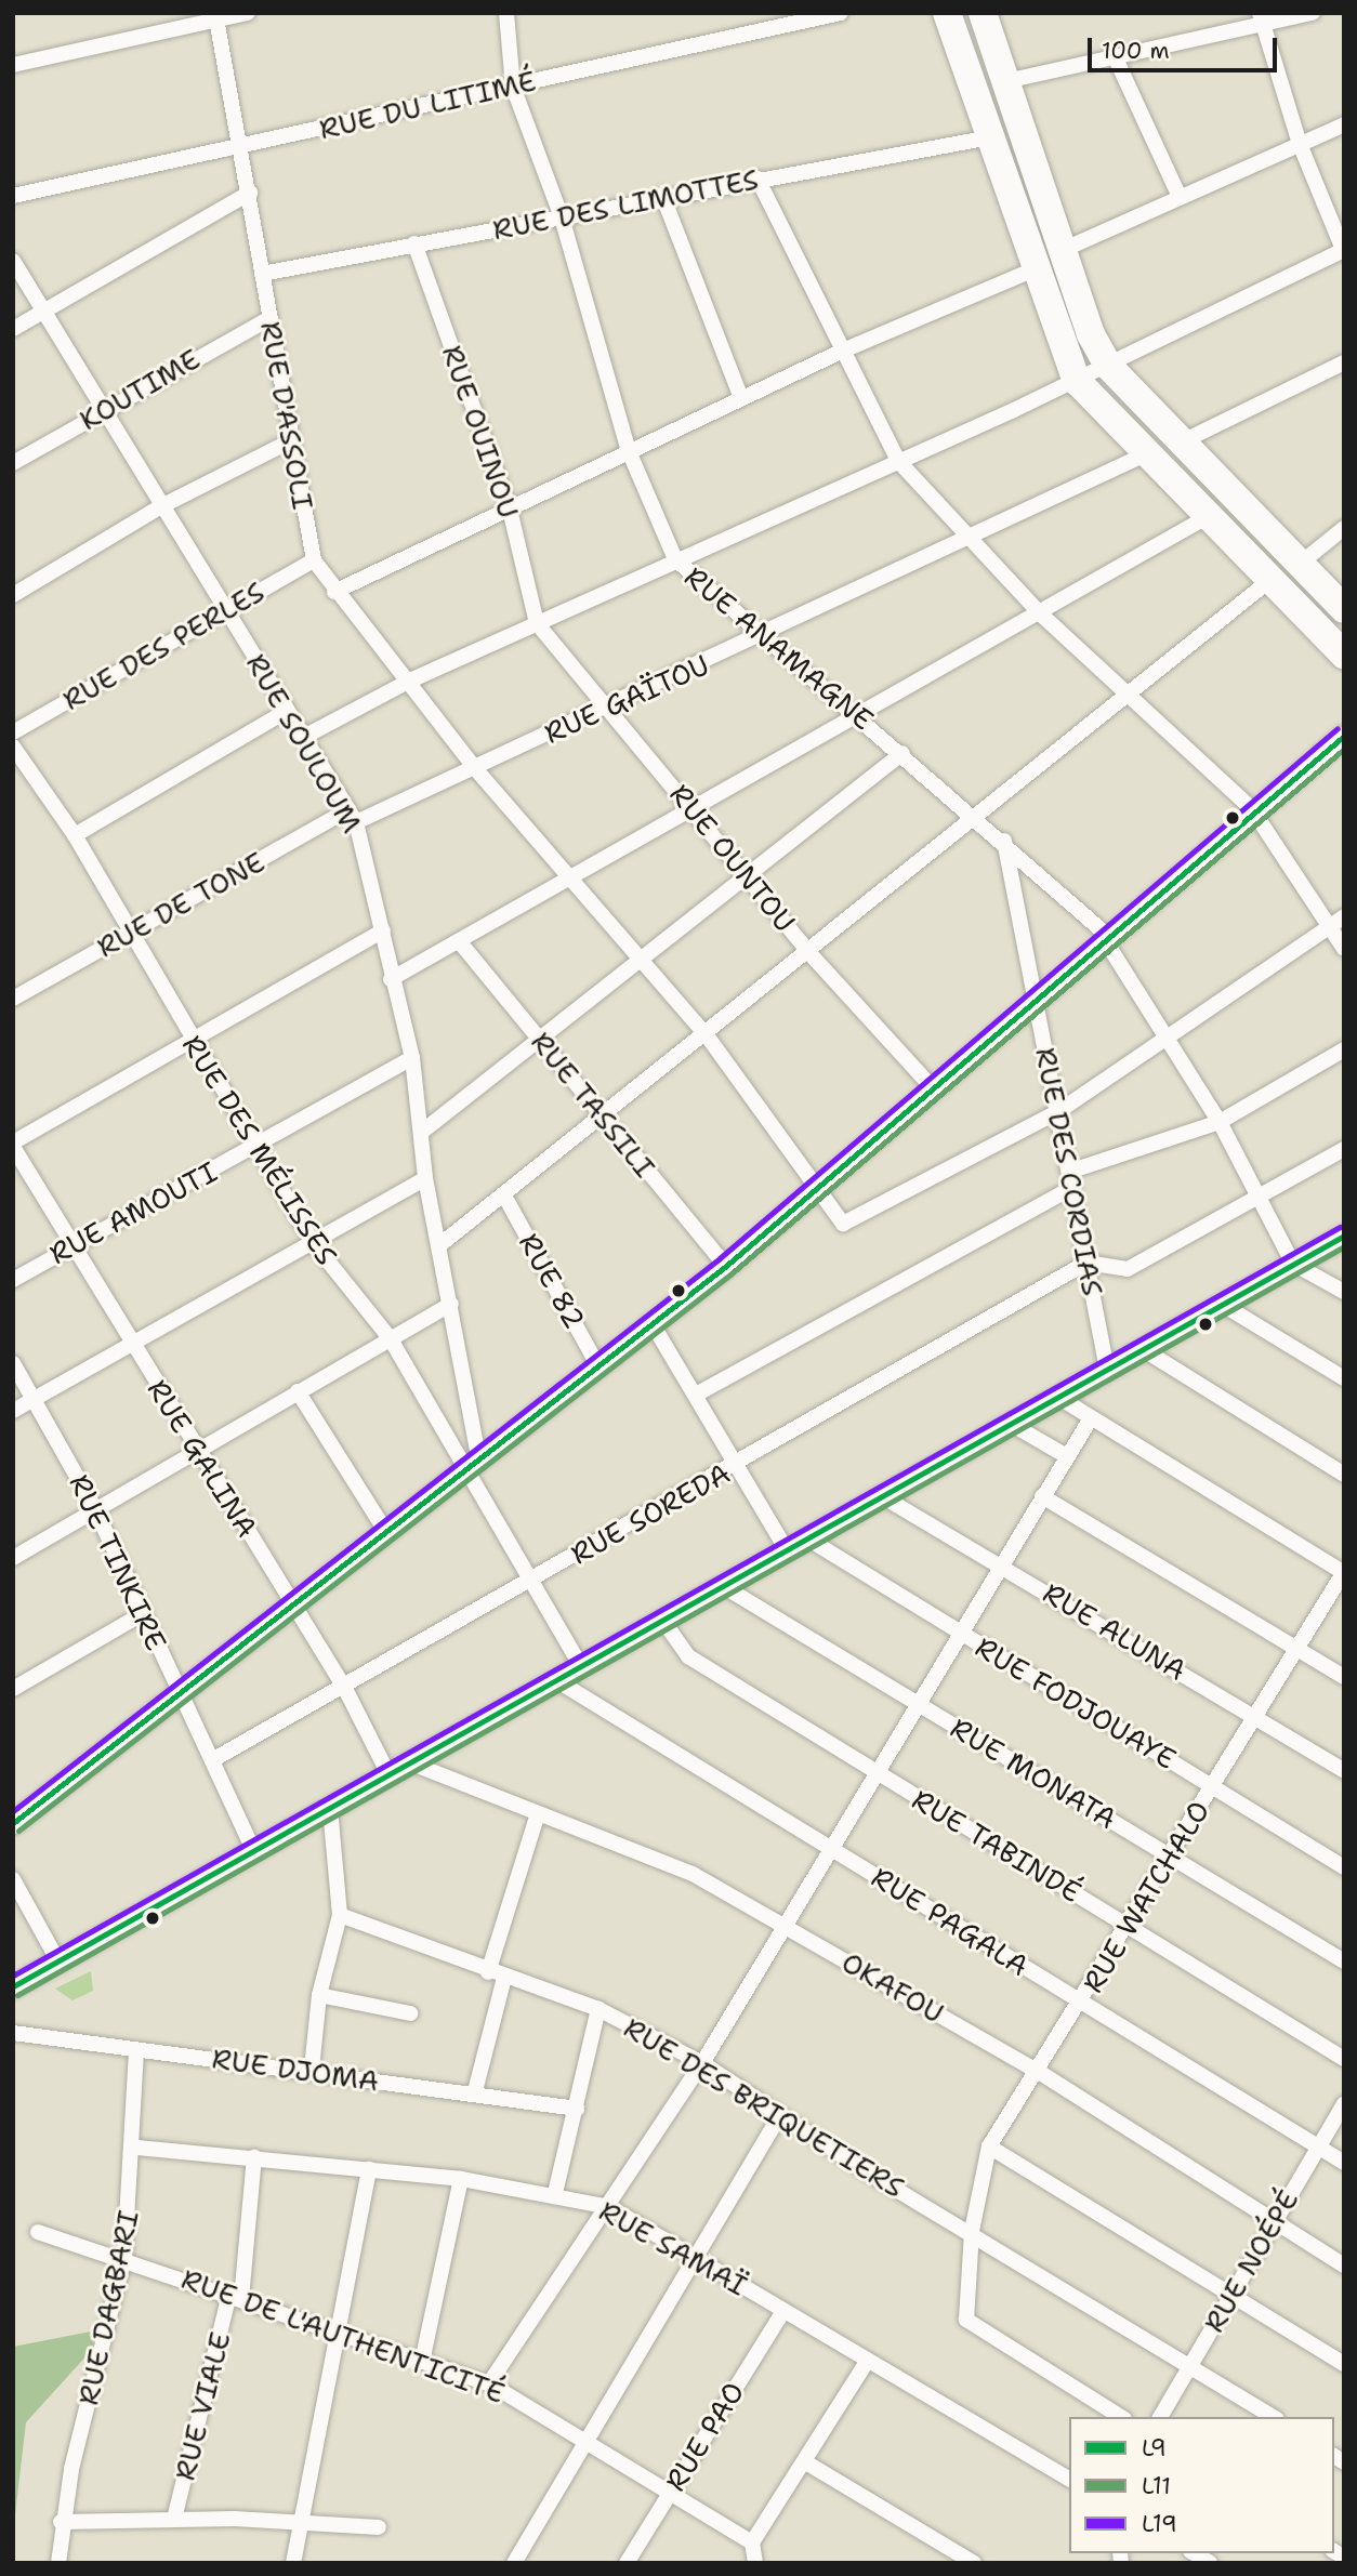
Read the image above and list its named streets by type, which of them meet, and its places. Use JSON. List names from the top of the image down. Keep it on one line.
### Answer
{"streets":{"street":["RUE DU LITIMÉ","RUE DES LIMOTTES","KOUTIME","RUE D'ASSOLI","RUE OUINOU","RUE DES PERLES","RUE ANAMAGNE","RUE GAÏTOU","RUE SOULOUM","RUE OUNTOU","RUE DE TONE","RUE TASSILI","RUE DES MÉLISSES","RUE DES CORDIAS","RUE AMOUTI","RUE 82","RUE GALINA","RUE SOREDA","RUE TINKIRE","RUE ALUNA","RUE FODJOUAYE","RUE MONATA","RUE TABINDÉ","RUE WATCHALO","RUE PAGALA","OKAFOU","RUE DJOMA","RUE DES BRIQUETIERS","RUE SAMAÏ","RUE NOÉPÉ","RUE DAGBARI","RUE DE L'AUTHENTICITÉ","RUE VIALE","RUE PAO"]},"crossings":[["RUE DU LITIMÉ","RUE D'ASSOLI"],["RUE DU LITIMÉ","RUE ANAMAGNE"],["RUE DES LIMOTTES","RUE D'ASSOLI"],["RUE DES LIMOTTES","RUE OUINOU"],["RUE DES LIMOTTES","RUE ANAMAGNE"],["KOUTIME","RUE D'ASSOLI"],["KOUTIME","RUE SOULOUM"],["RUE D'ASSOLI","RUE DES PERLES"],["RUE D'ASSOLI","RUE GAÏTOU"],["RUE D'ASSOLI","RUE DES CORDIAS"],["RUE OUINOU","RUE OUNTOU"],["RUE DES PERLES","RUE SOULOUM"],["RUE ANAMAGNE","RUE GAÏTOU"],["RUE ANAMAGNE","RUE DES CORDIAS"],["RUE GAÏTOU","RUE SOULOUM"],["RUE GAÏTOU","RUE OUNTOU"],["RUE GAÏTOU","RUE DE TONE"],["RUE SOULOUM","RUE DE TONE"],["RUE SOULOUM","RUE DES MÉLISSES"],["RUE SOULOUM","RUE AMOUTI"],["RUE DE TONE","RUE DES MÉLISSES"],["RUE DES MÉLISSES","RUE AMOUTI"],["RUE DES MÉLISSES","RUE SOREDA"],["RUE DES CORDIAS","RUE SOREDA"],["RUE AMOUTI","RUE GALINA"],["RUE GALINA","RUE SOREDA"],["RUE SOREDA","RUE TINKIRE"],["RUE ALUNA","RUE WATCHALO"],["RUE FODJOUAYE","RUE WATCHALO"],["RUE MONATA","RUE WATCHALO"],["RUE TABINDÉ","RUE WATCHALO"],["RUE WATCHALO","RUE PAGALA"],["RUE WATCHALO","OKAFOU"],["RUE WATCHALO","RUE DES BRIQUETIERS"],["RUE PAGALA","RUE NOÉPÉ"],["OKAFOU","RUE NOÉPÉ"],["RUE DJOMA","RUE DAGBARI"],["RUE DES BRIQUETIERS","RUE NOÉPÉ"],["RUE SAMAÏ","RUE DAGBARI"],["RUE SAMAÏ","RUE VIALE"],["RUE SAMAÏ","RUE PAO"],["RUE DAGBARI","RUE DE L'AUTHENTICITÉ"],["RUE DE L'AUTHENTICITÉ","RUE VIALE"],["RUE DE L'AUTHENTICITÉ","RUE PAO"]],"lines":["transit line L19","transit line L9","transit line L11"],"legend":["L9","L11","L19"],"scale_bar":"100 m"}
